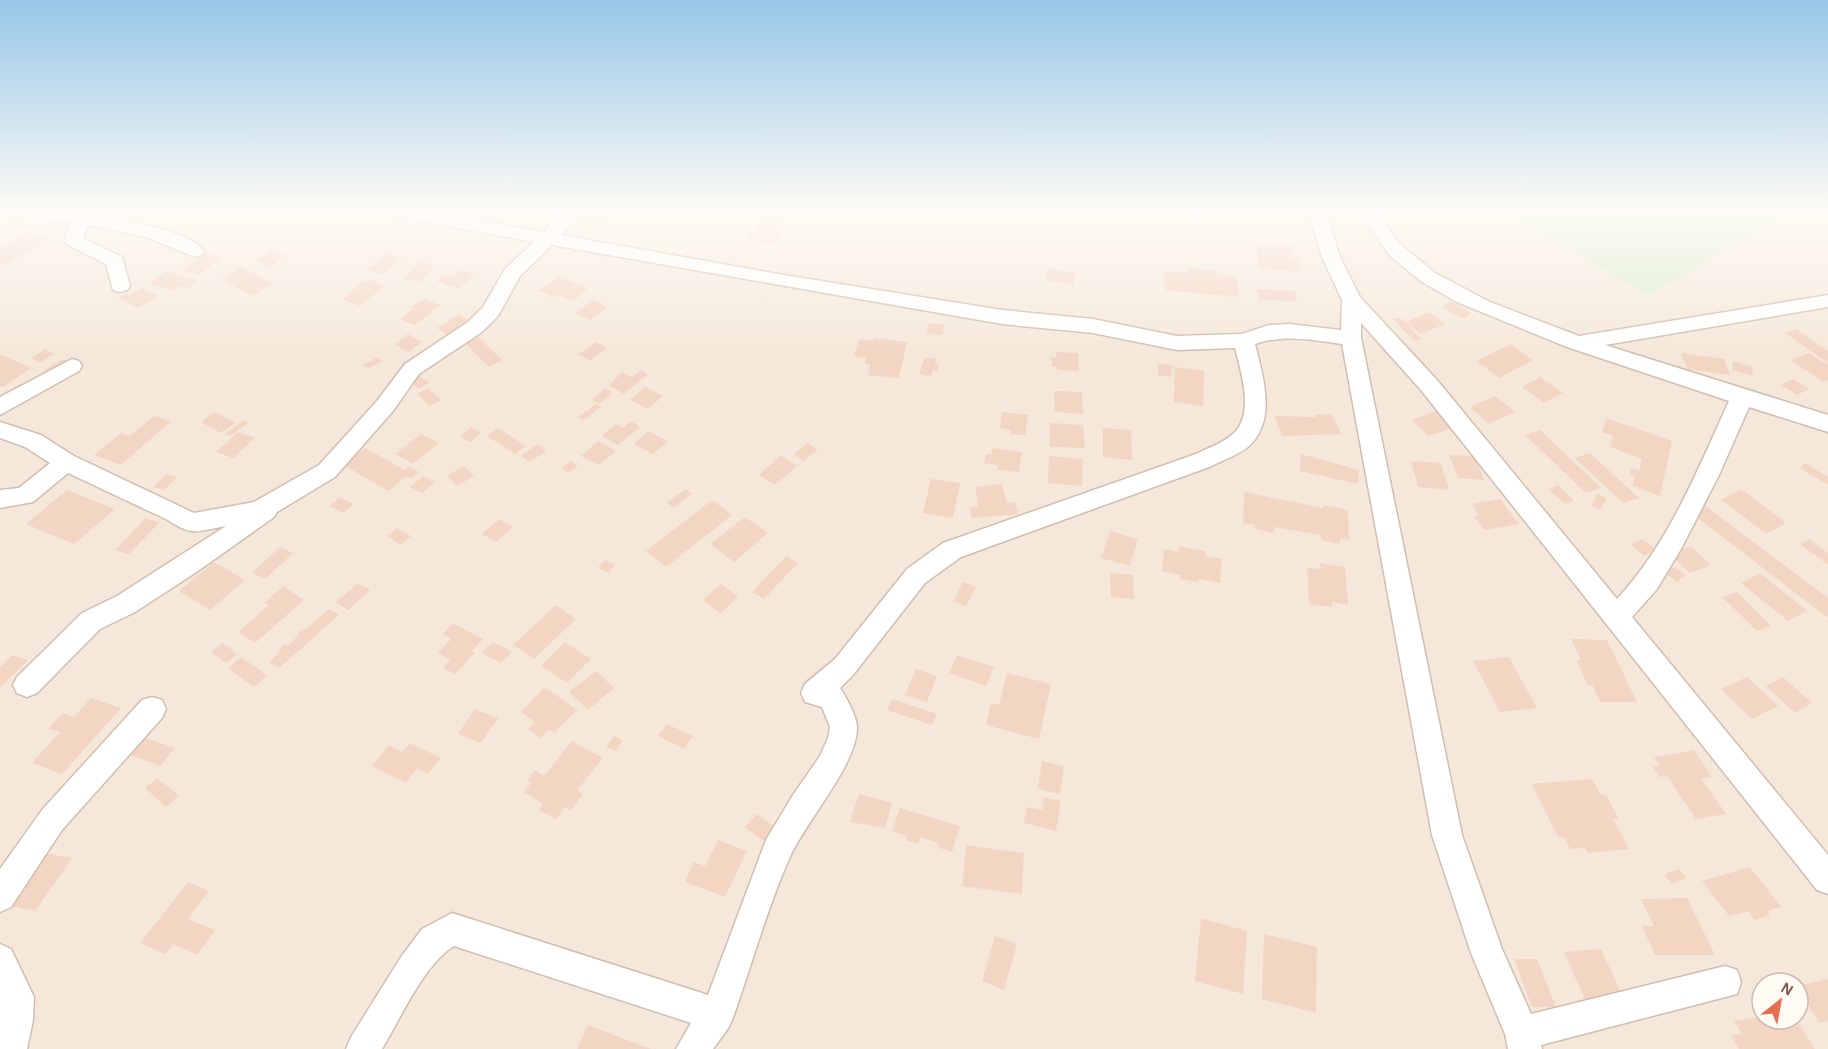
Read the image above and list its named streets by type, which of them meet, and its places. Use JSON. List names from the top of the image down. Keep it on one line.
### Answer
{"north":"top right"}
